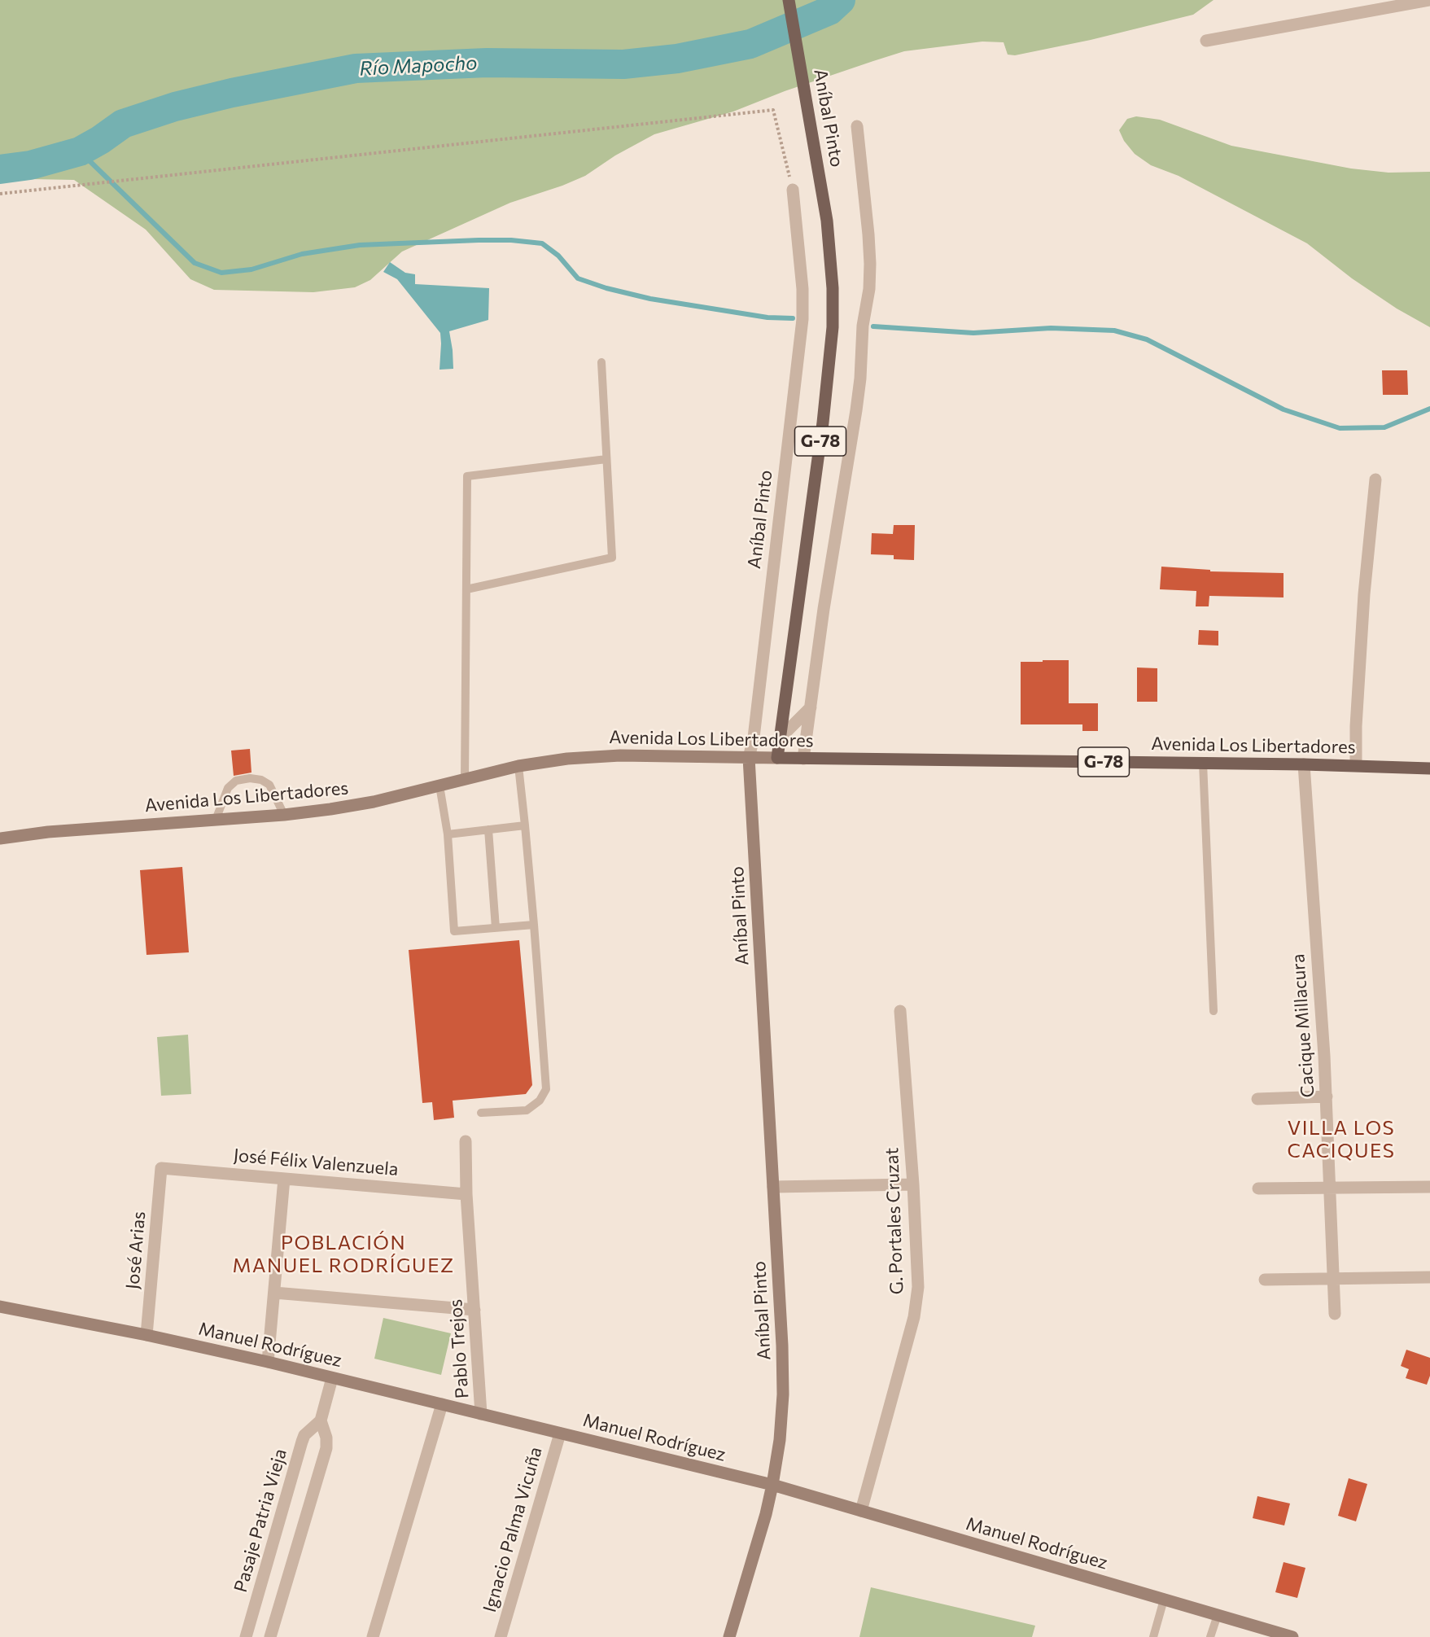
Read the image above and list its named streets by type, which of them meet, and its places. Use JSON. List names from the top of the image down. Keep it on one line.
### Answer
{"streets":{"main road":["Aníbal Pinto","G-78","Avenida Los Libertadores"],"street":["Cacique Millacura","José Félix Valenzuela","G. Portales Cruzat","José Arias","Manuel Rodríguez","Pablo Trejos","Pasaje Patria Vieja","Ignacio Palma Vicuña"]},"crossings":[["Aníbal Pinto","Avenida Los Libertadores"],["Aníbal Pinto","Manuel Rodríguez"],["Avenida Los Libertadores","Cacique Millacura"],["José Félix Valenzuela","José Arias"],["José Félix Valenzuela","Pablo Trejos"],["G. Portales Cruzat","Manuel Rodríguez"],["José Arias","Manuel Rodríguez"],["Manuel Rodríguez","Pablo Trejos"],["Manuel Rodríguez","Ignacio Palma Vicuña"]],"districts":["VILLA LOS CACIQUES","POBLACIÓN MANUEL RODRÍGUEZ"],"water":["Río Mapocho"]}
